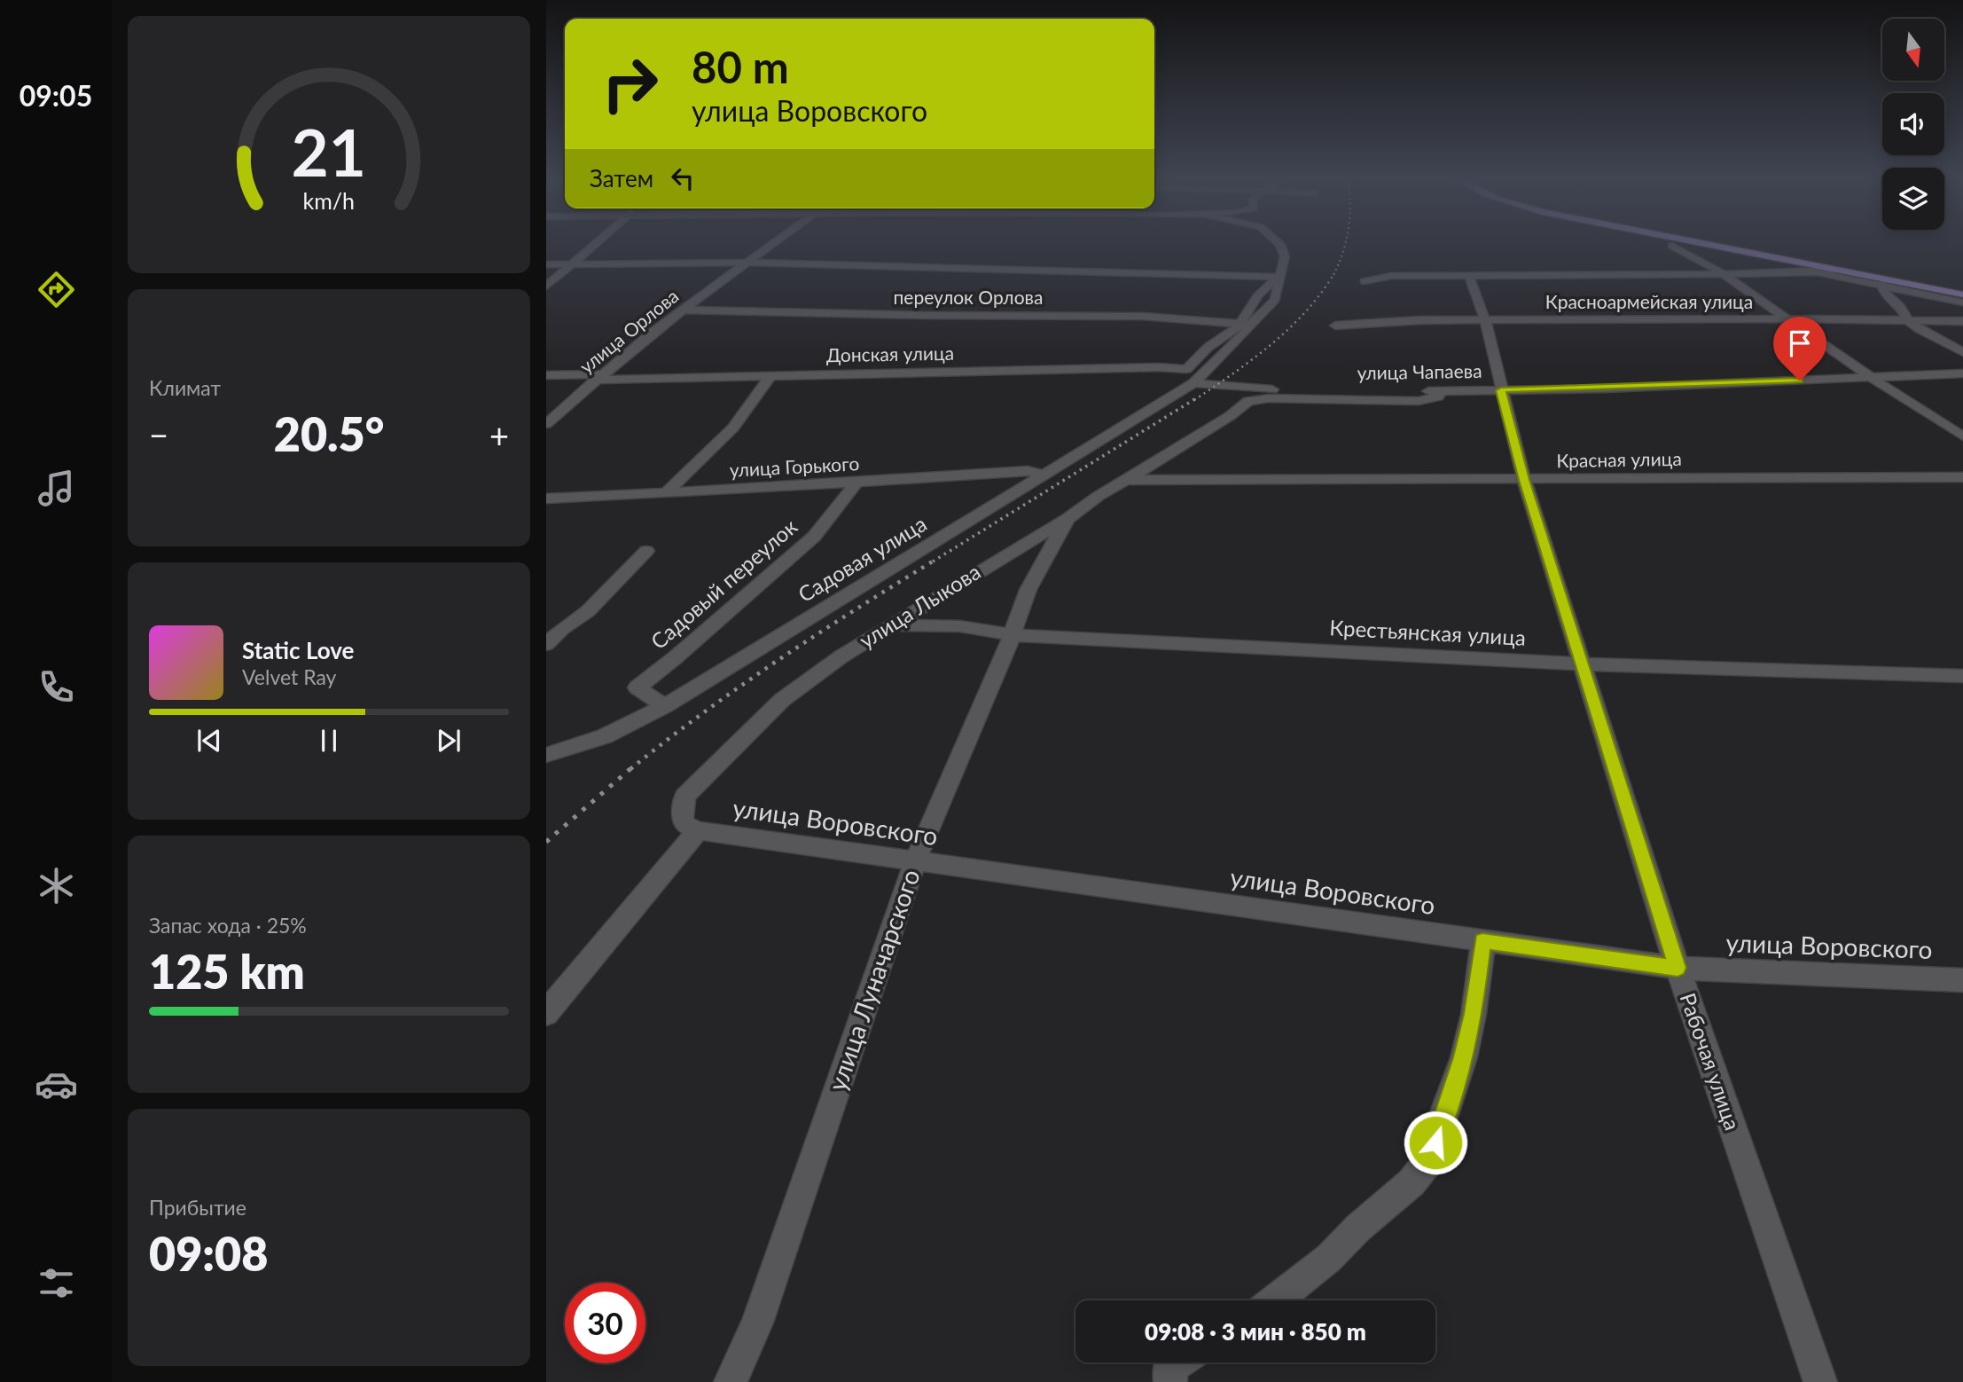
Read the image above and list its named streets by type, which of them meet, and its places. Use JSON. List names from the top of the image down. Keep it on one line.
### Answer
{"streets":{"street":["переулок Орлова","Красноармейская улица","улица Орлова","Донская улица","улица Чапаева","Красная улица","улица Горького","Садовая улица","Садовый переулок","улица Лыкова","Крестьянская улица","улица Воровского","улица Луначарского","Рабочая улица"]},"crossings":[["переулок Орлова","улица Орлова"],["переулок Орлова","Садовая улица"],["Красноармейская улица","Рабочая улица"],["улица Орлова","Донская улица"],["Донская улица","улица Чапаева"],["Донская улица","Садовая улица"],["улица Чапаева","Садовая улица"],["улица Чапаева","улица Лыкова"],["улица Чапаева","Рабочая улица"],["Красная улица","улица Лыкова"],["Красная улица","Рабочая улица"],["улица Горького","Садовая улица"],["улица Горького","Садовый переулок"],["Садовая улица","Садовый переулок"],["улица Лыкова","Крестьянская улица"],["улица Лыкова","улица Воровского"],["улица Лыкова","улица Луначарского"],["Крестьянская улица","улица Луначарского"],["Крестьянская улица","Рабочая улица"],["улица Воровского","улица Луначарского"],["улица Воровского","Рабочая улица"]],"north":"bottom","page":{"tabs":"09:05","turn":["80 m","улица Воровского"],"then":"Затем","tile":["Климат",["Запас хода · 25%","125 km"],["Прибытие","09:08"]],"heat":["−","20.5°","+"],"song":["Static Love","Velvet Ray"],"limit":"30","trip":"09:08 · 3 мин · 850 m","gauge":["21","km/h"]}}
